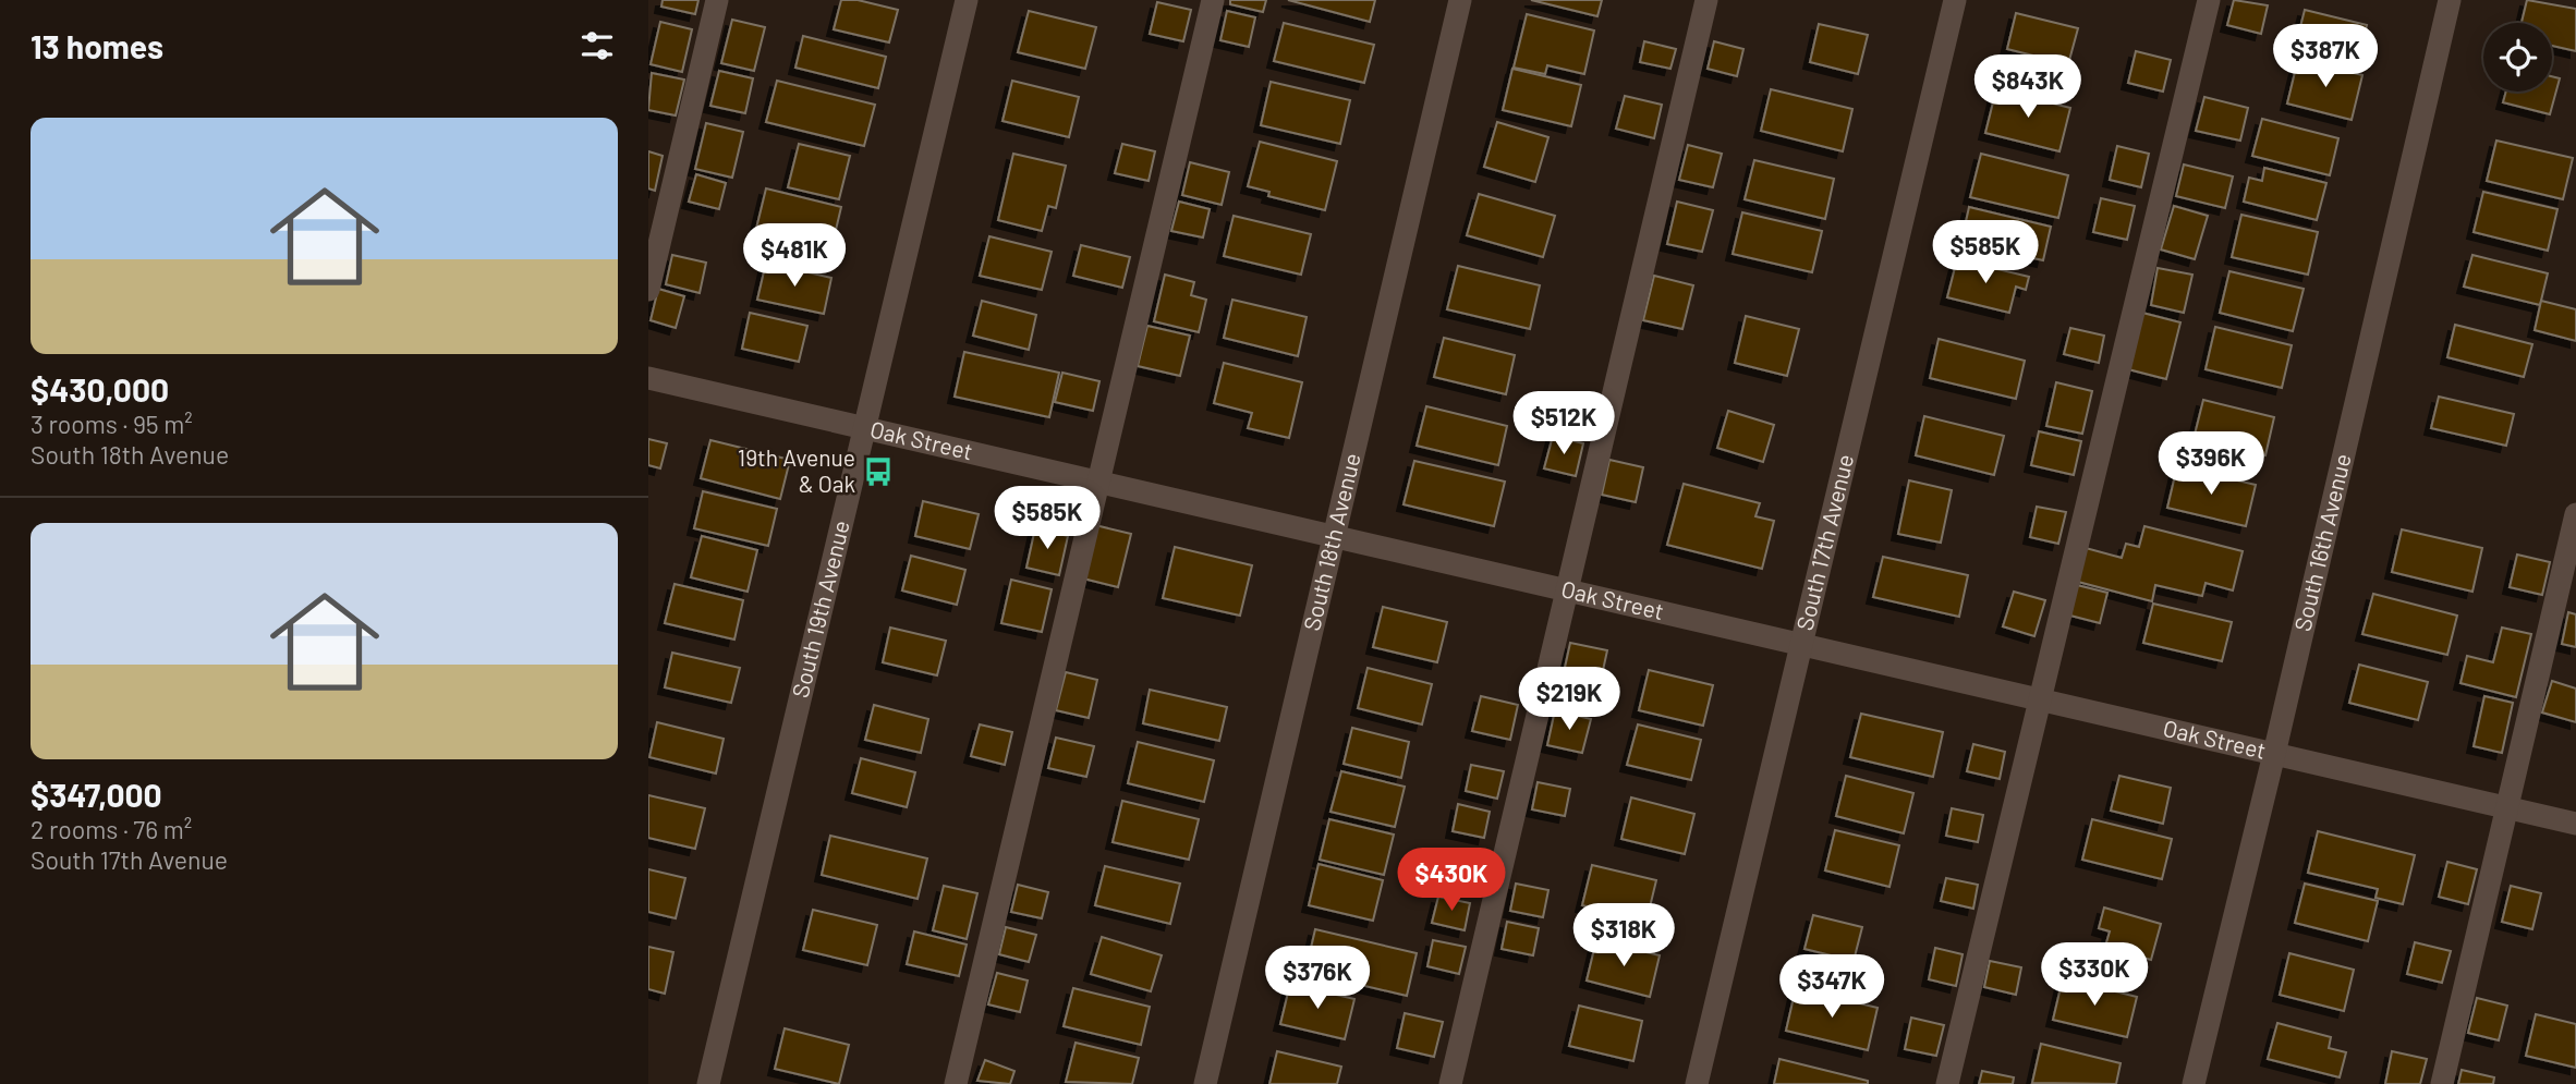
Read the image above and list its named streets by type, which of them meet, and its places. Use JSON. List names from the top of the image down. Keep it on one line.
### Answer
{"streets":{"street":["Oak Street","South 18th Avenue","South 17th Avenue","South 16th Avenue","South 19th Avenue"]},"crossings":[["Oak Street","South 18th Avenue"],["Oak Street","South 17th Avenue"],["Oak Street","South 16th Avenue"],["Oak Street","South 19th Avenue"]],"places":{"bus stop":["19th Avenue & Oak"]},"page":{"heading":"13 homes","price":["$387K","$843K","$585K","$481K","$512K","$396K","$585K","$219K","$430K","$318K","$330K","$376K","$347K"],"list":[{"name":"$430,000","note":"3 rooms · 95 m² · South 18th Avenue"},{"name":"$347,000","note":"2 rooms · 76 m² · South 17th Avenue"}]}}
